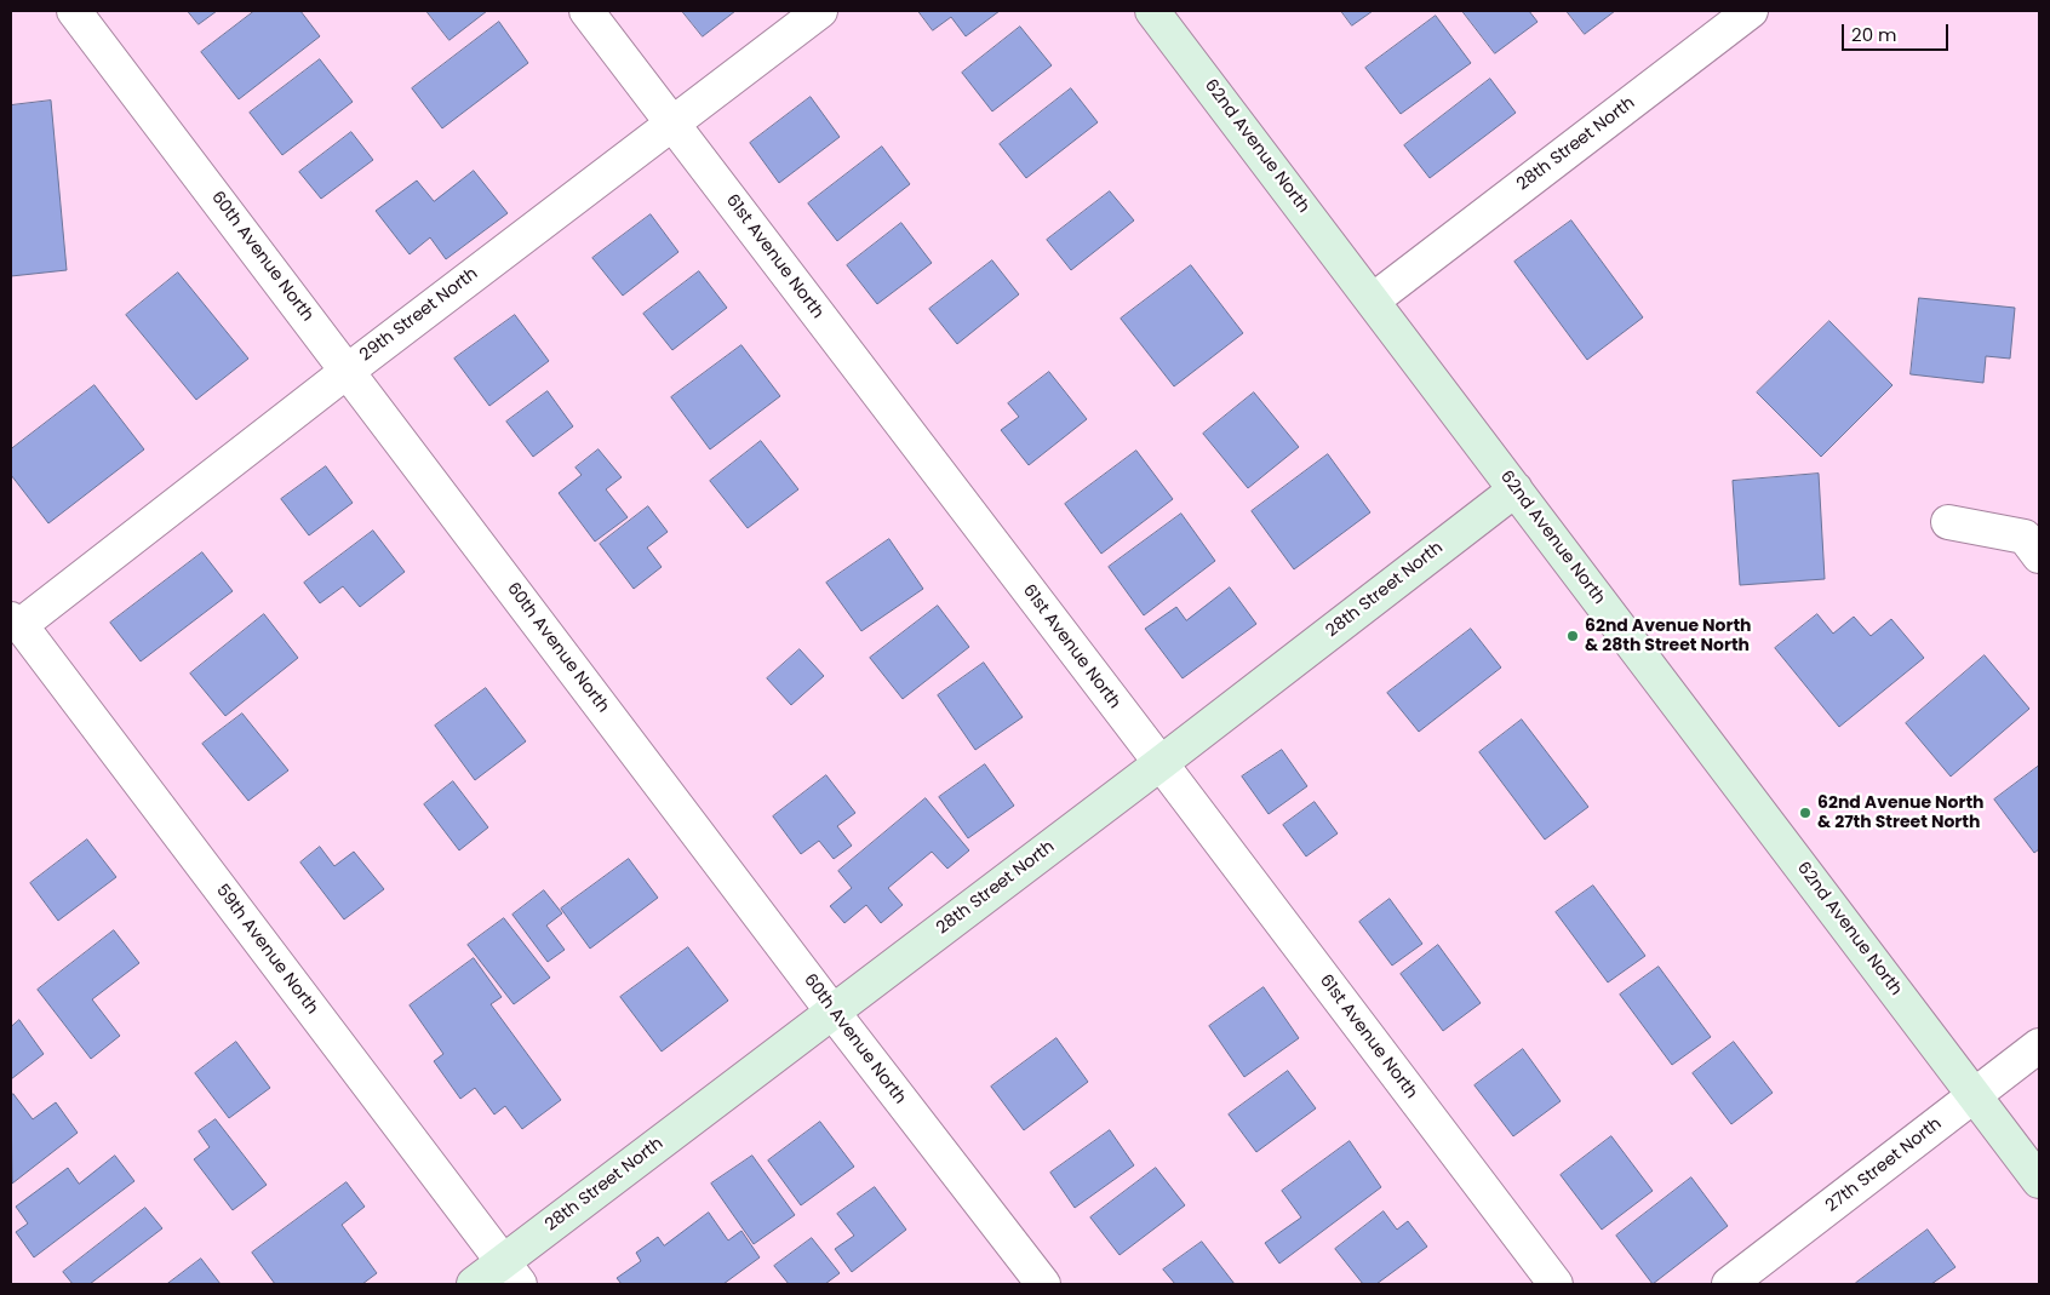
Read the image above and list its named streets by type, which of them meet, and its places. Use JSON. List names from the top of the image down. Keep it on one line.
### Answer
{"streets":{"street":["28th Street North","62nd Avenue North","60th Avenue North","61st Avenue North","29th Street North","59th Avenue North","27th Street North"]},"crossings":[["28th Street North","62nd Avenue North"],["28th Street North","60th Avenue North"],["28th Street North","61st Avenue North"],["28th Street North","59th Avenue North"],["62nd Avenue North","27th Street North"],["60th Avenue North","29th Street North"],["61st Avenue North","29th Street North"],["29th Street North","59th Avenue North"]],"places":["62nd Avenue North & 28th Street North","62nd Avenue North & 27th Street North"],"scale_bar":"20 m"}
